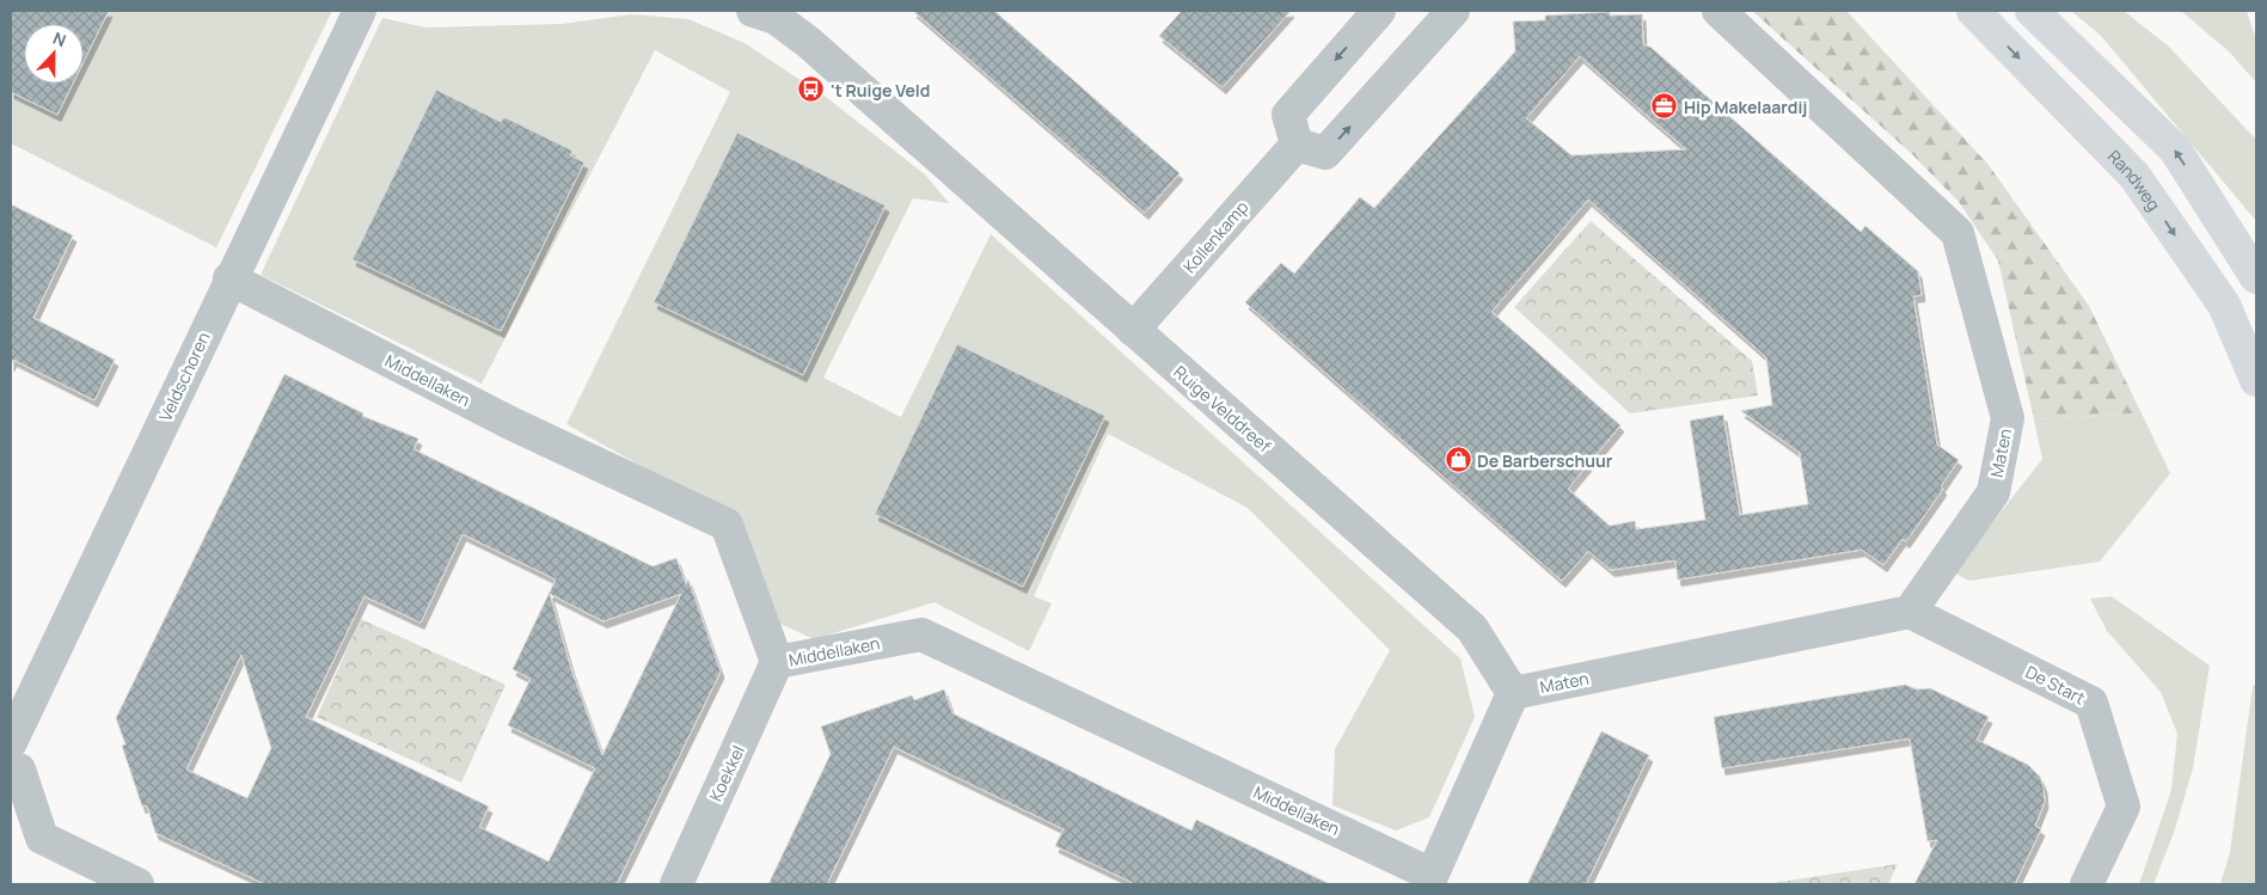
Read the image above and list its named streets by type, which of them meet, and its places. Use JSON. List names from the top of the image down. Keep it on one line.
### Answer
{"streets":{"main road":["Randweg"],"street":["Kollenkamp","Veldschoren","Middellaken","Ruige Velddreef","Maten","De Start","Koekkel"]},"crossings":[["Kollenkamp","Ruige Velddreef"],["Veldschoren","Middellaken"],["Middellaken","Koekkel"],["Ruige Velddreef","Maten"],["Maten","De Start"]],"places":{"bus stop":["'t Ruige Veld"],"office":["Hip Makelaardij"],"shop":["De Barberschuur"]},"north":"top"}
